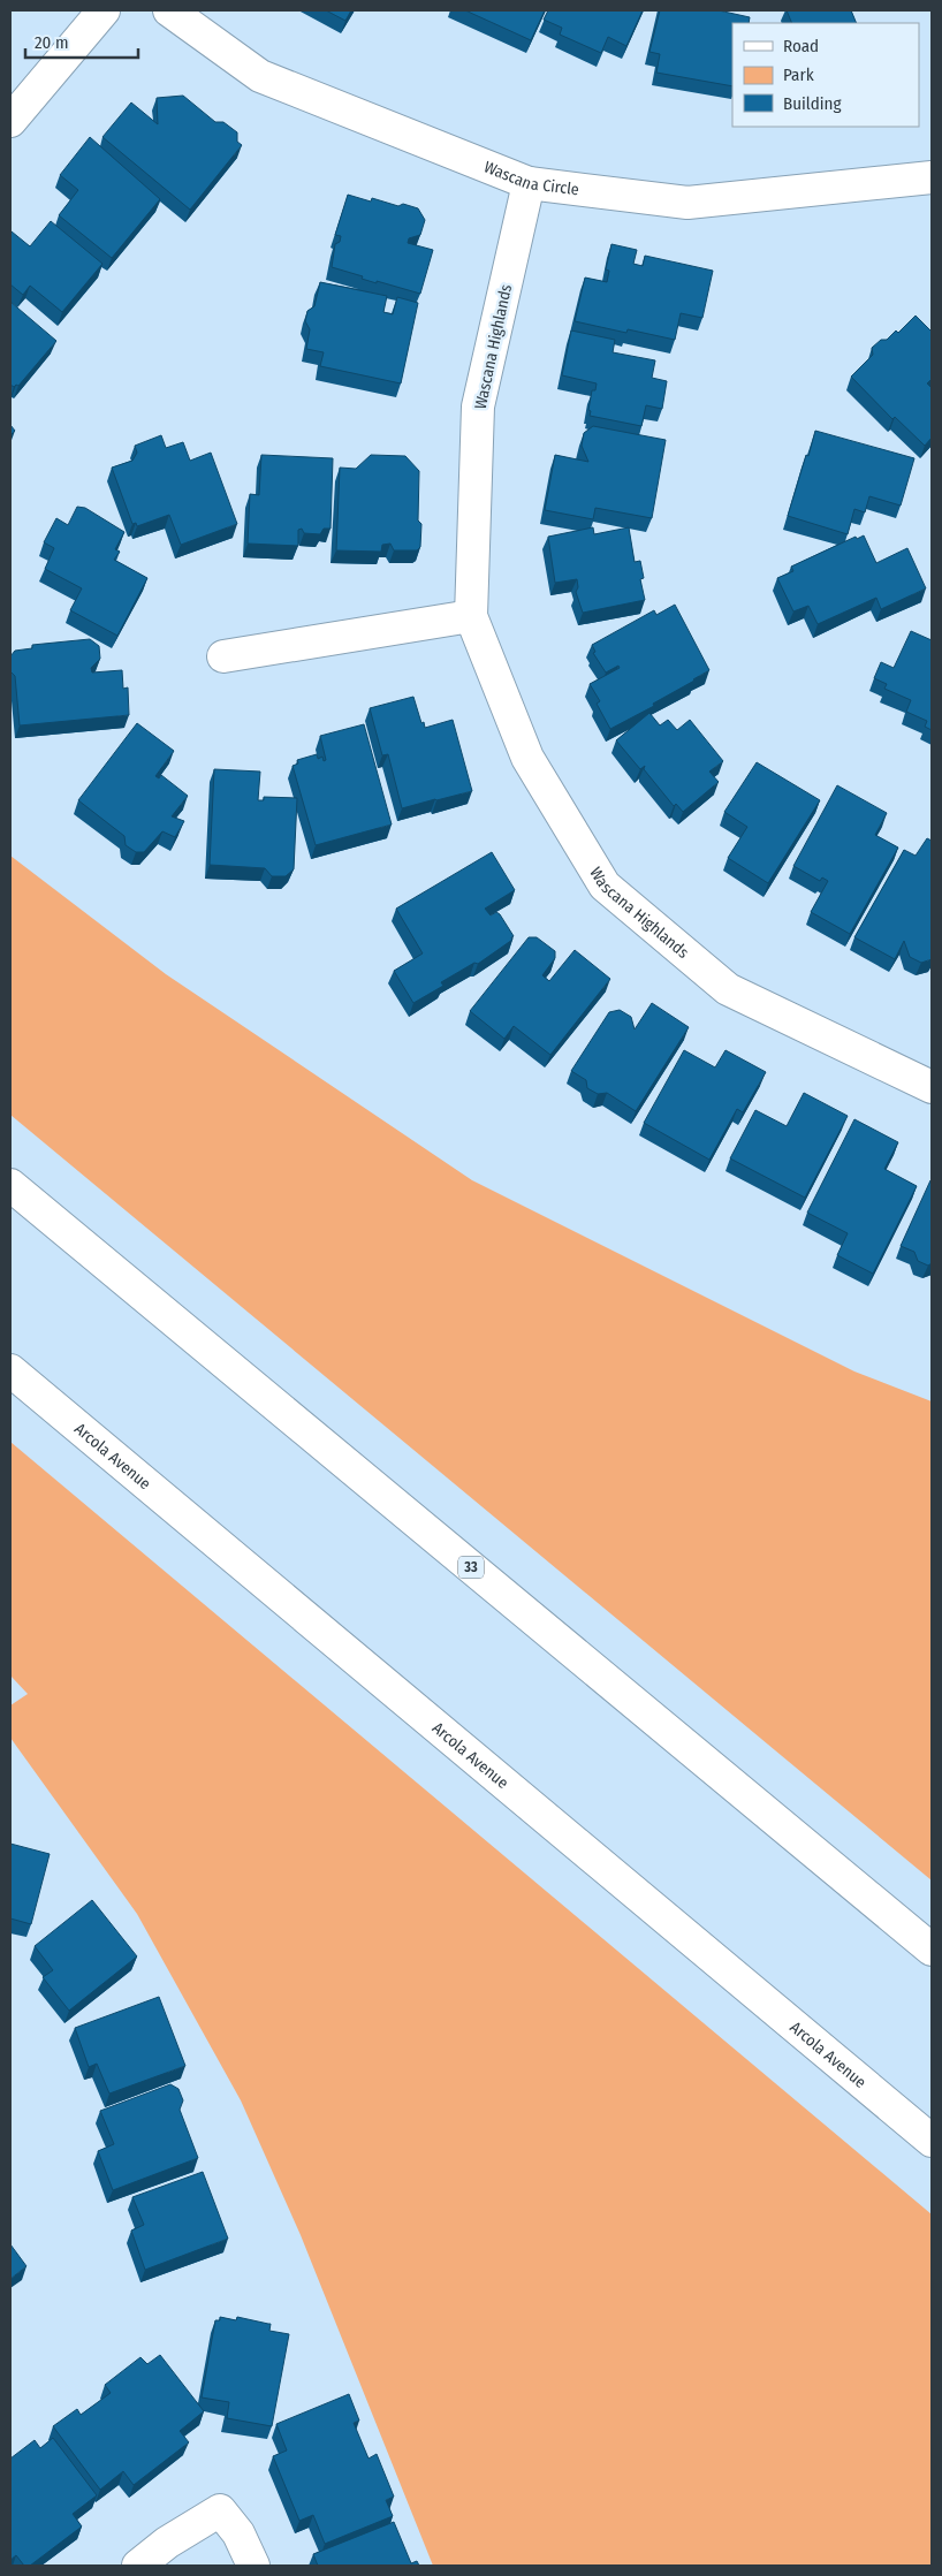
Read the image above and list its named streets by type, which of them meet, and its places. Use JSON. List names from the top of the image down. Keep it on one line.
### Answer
{"streets":{"street":["Wascana Circle","Wascana Highlands","Arcola Avenue","33"]},"crossings":[["Wascana Circle","Wascana Highlands"]],"legend":["Road","Park","Building"],"scale_bar":"20 m"}
